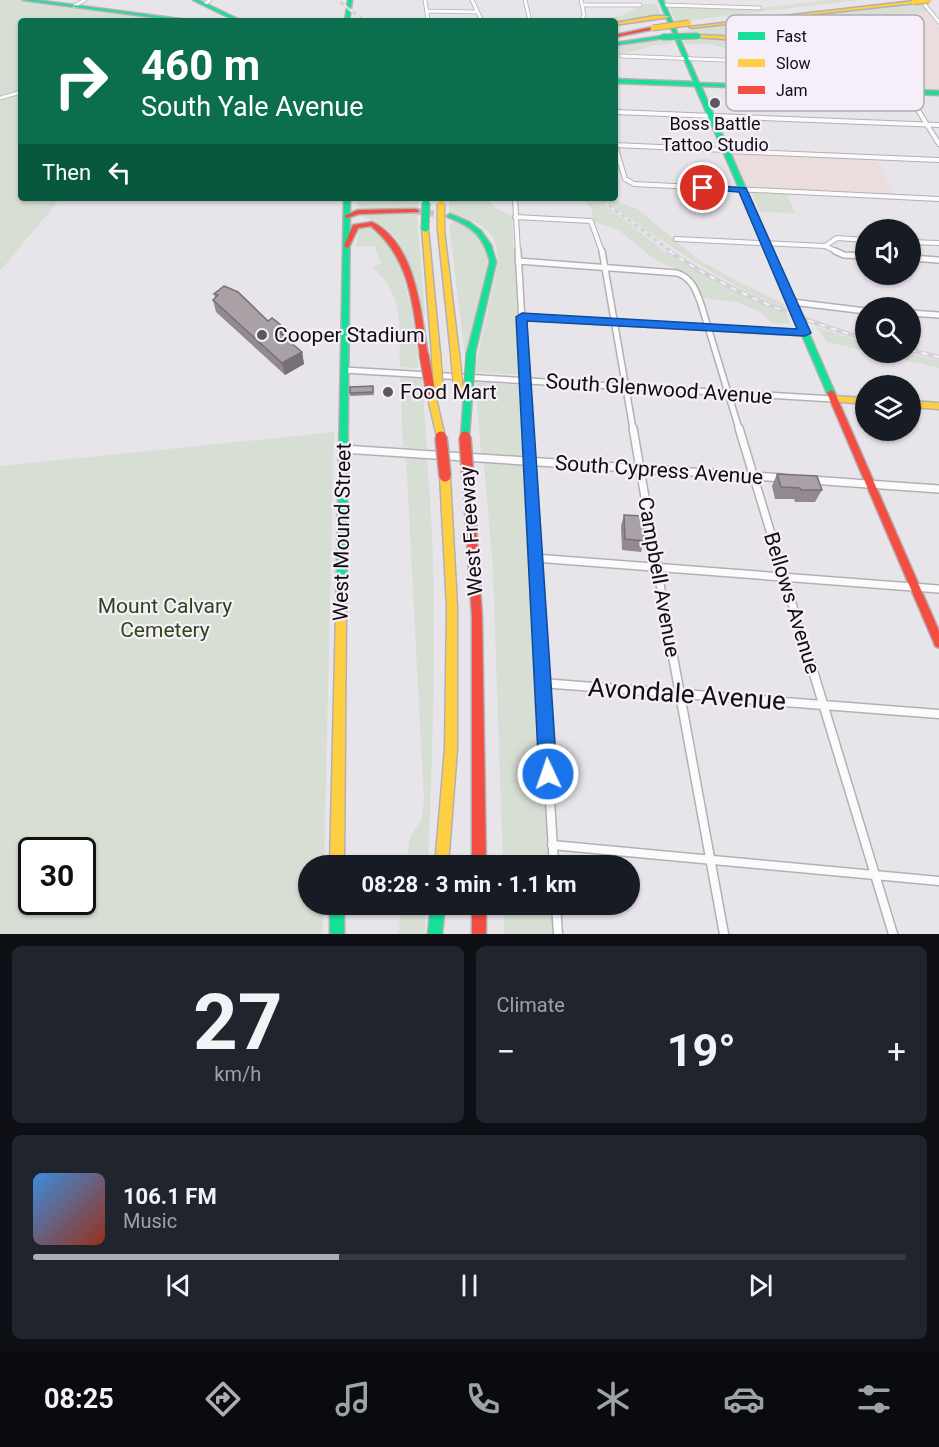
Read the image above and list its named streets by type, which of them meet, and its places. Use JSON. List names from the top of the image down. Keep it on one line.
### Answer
{"streets":{"main road":["South Glenwood Avenue","West Freeway","West Mound Street"],"street":["South Cypress Avenue","Campbell Avenue","Bellows Avenue","Avondale Avenue"]},"crossings":[["South Glenwood Avenue","West Mound Street"],["South Glenwood Avenue","Campbell Avenue"],["South Glenwood Avenue","Bellows Avenue"],["South Cypress Avenue","West Mound Street"],["South Cypress Avenue","Campbell Avenue"],["South Cypress Avenue","Bellows Avenue"],["Campbell Avenue","Bellows Avenue"],["Campbell Avenue","Avondale Avenue"],["Bellows Avenue","Avondale Avenue"]],"parks":["Mount Calvary Cemetery"],"places":["Boss Battle Tattoo Studio","Cooper Stadium","Food Mart"],"legend":["Fast","Slow","Jam"],"page":{"turn":["460 m","South Yale Avenue"],"then":"Then","limit":"30","trip":"08:28 · 3 min · 1.1 km","tile":[["27","km/h"],"Climate"],"heat":["−","19°","+"],"song":["106.1 FM","Music"],"tabs":"08:25"}}
